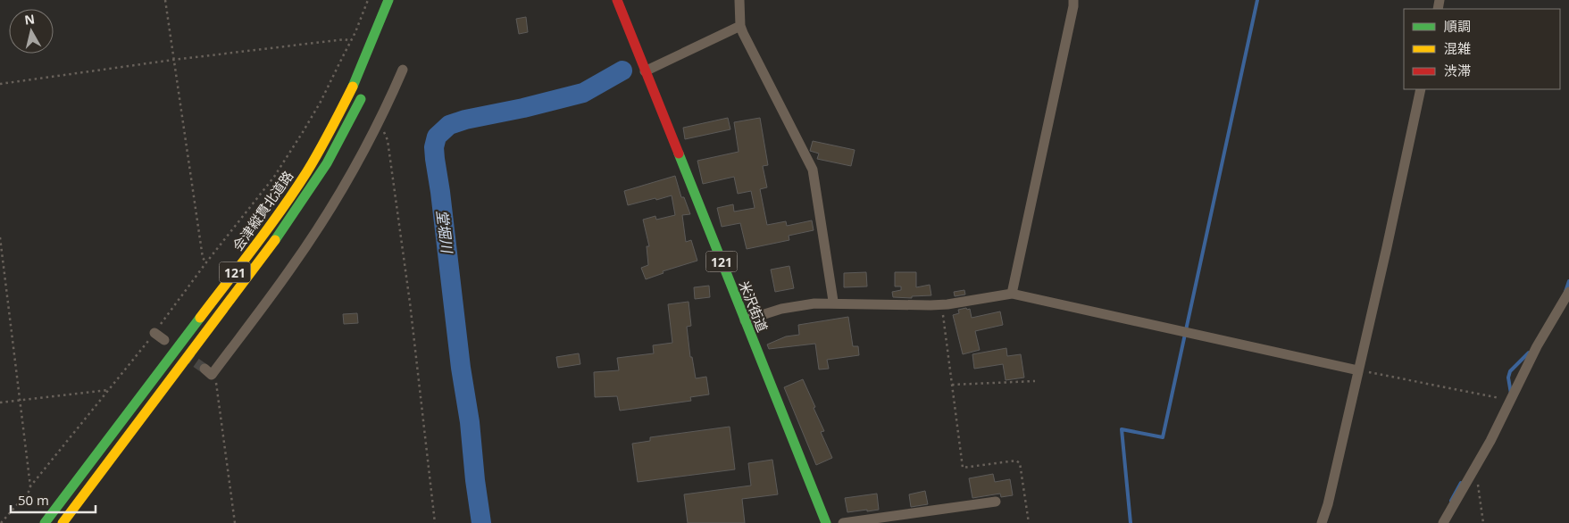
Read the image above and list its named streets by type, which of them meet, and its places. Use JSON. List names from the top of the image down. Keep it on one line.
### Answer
{"streets":{"highway":["会津縦貫北道路","121","米沢街道"]},"water":["堂堀川"],"legend":["順調","混雑","渋滞"],"scale_bar":"50 m","north":"top"}
